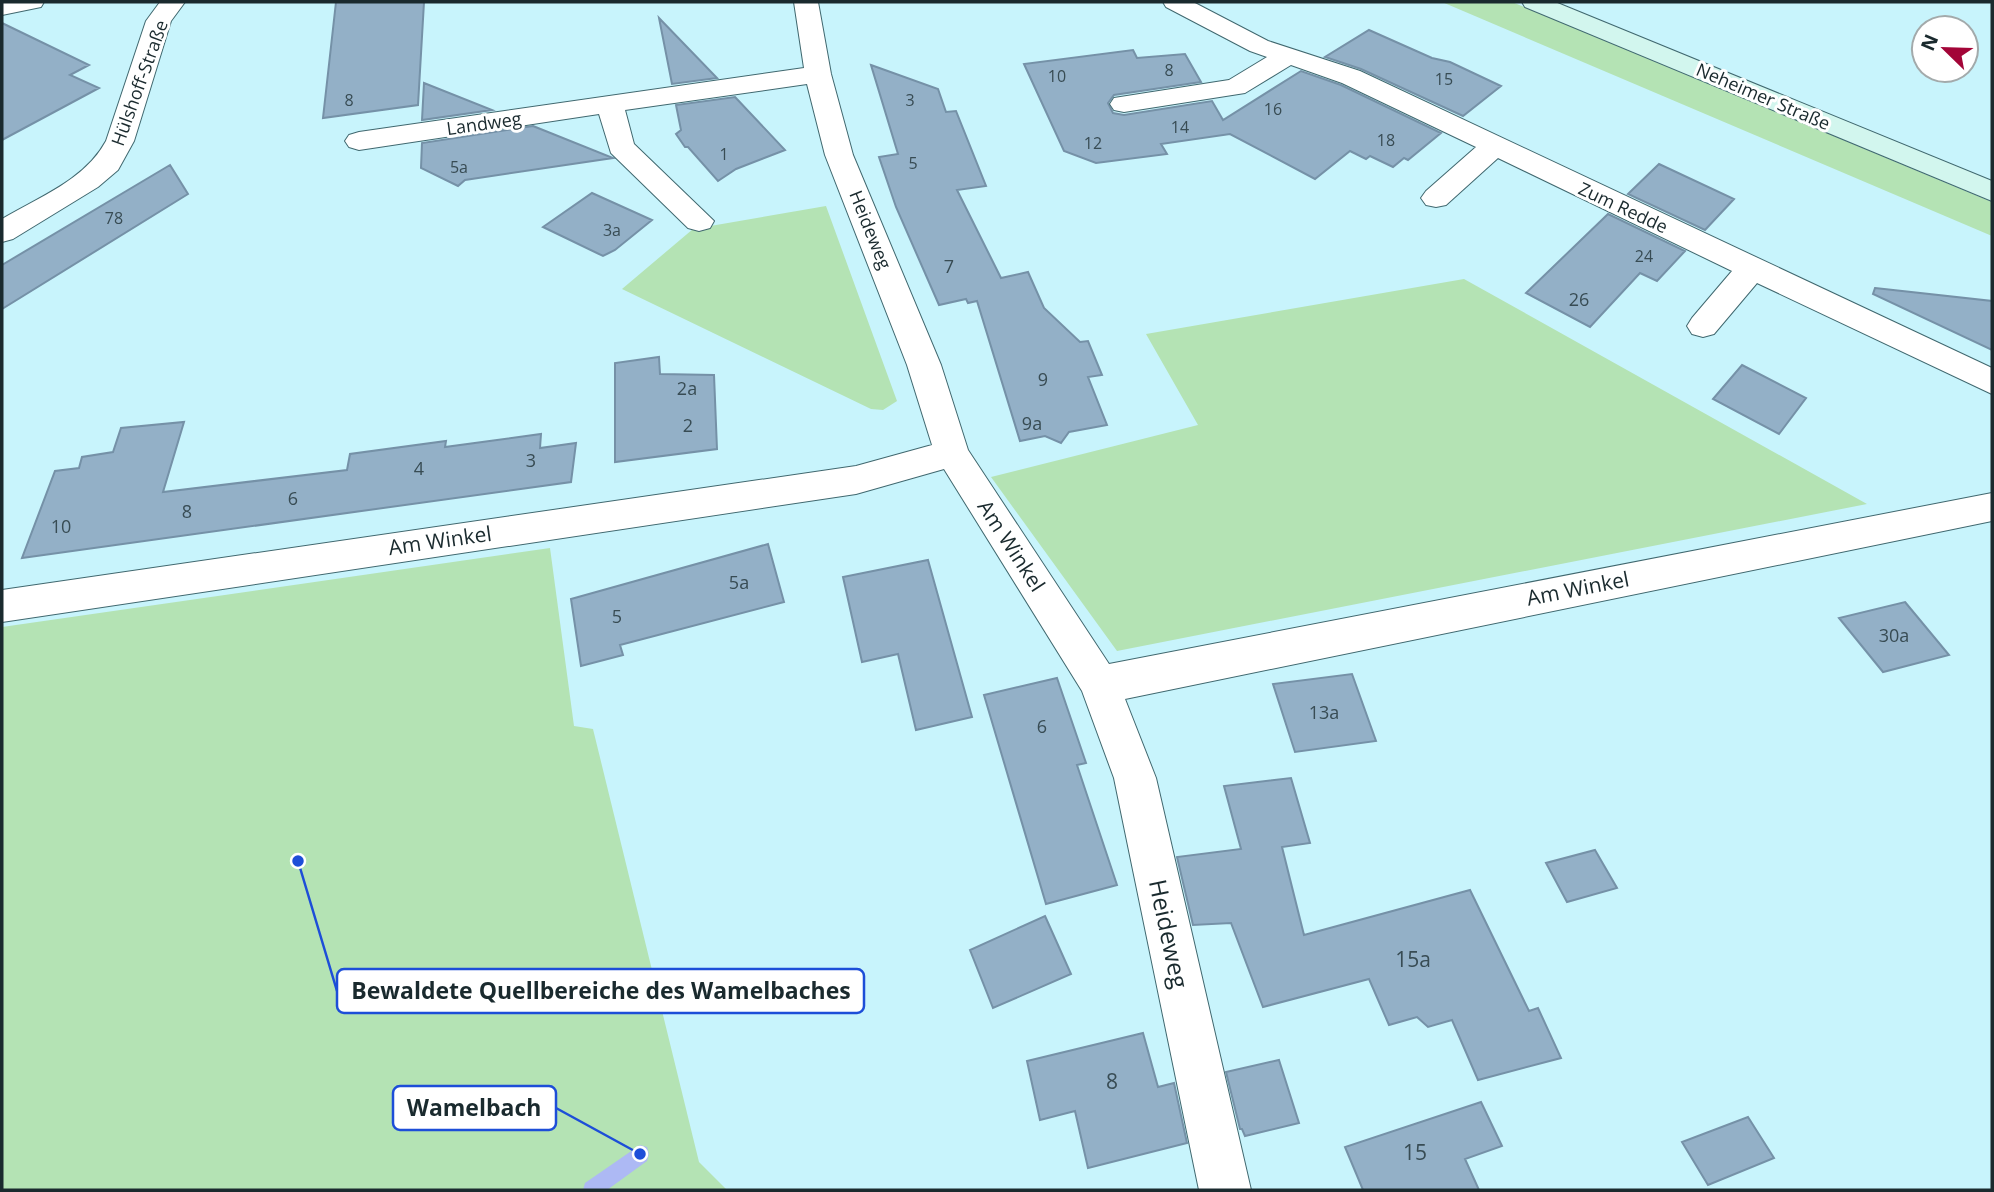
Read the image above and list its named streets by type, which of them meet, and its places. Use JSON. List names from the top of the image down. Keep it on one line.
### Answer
{"streets":{"main road":["Neheimer Straße"],"street":["Hülshoff-Straße","Landweg","Zum Redde","Heideweg","Am Winkel"]},"crossings":[["Landweg","Heideweg"],["Heideweg","Am Winkel"]],"places":["Bewaldete Quellbereiche des Wamelbaches","Wamelbach"],"house_numbers":["8","10","15","8","3","16","14","18","12","1","5","5a","78","3a","24","7","26","9","2a","9a","2","3","4","6","8","10","5a","5","30a","13a","6","15a","8","15"],"north":"top left"}
